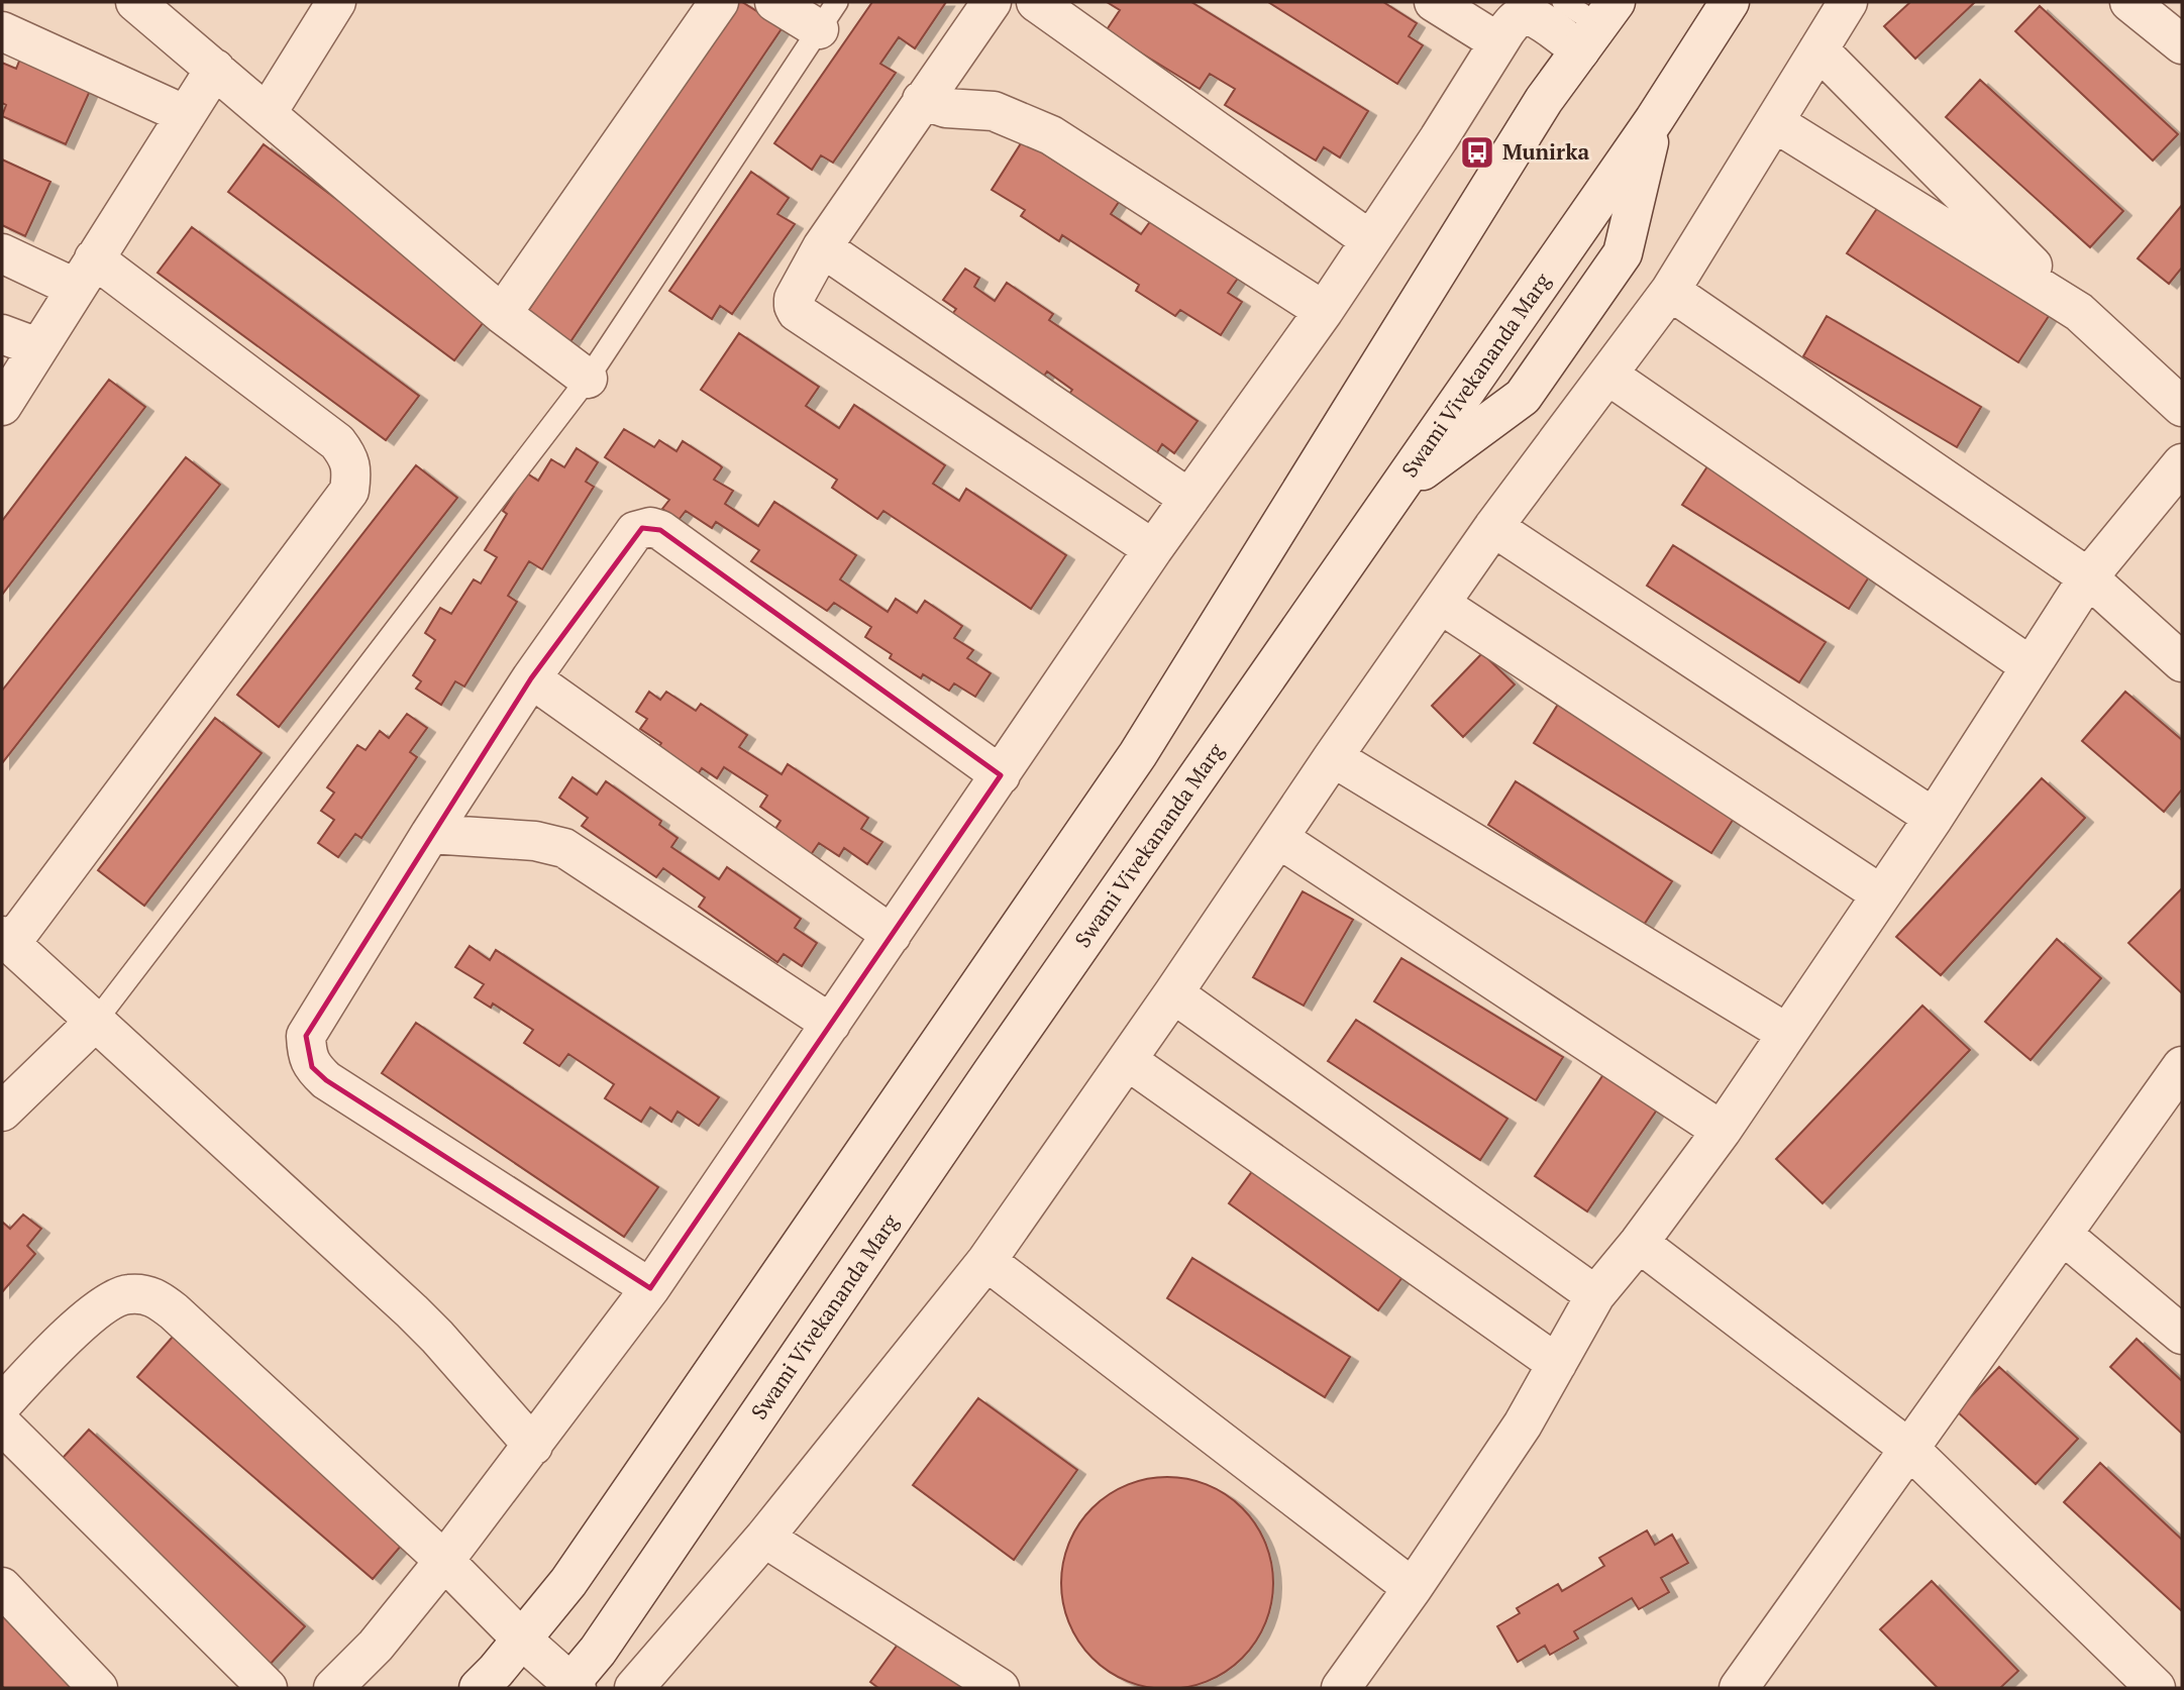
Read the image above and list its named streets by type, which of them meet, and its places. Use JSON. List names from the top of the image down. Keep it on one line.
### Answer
{"streets":{"street":["Swami Vivekananda Marg"]},"places":{"bus stop":["Munirka"]}}
